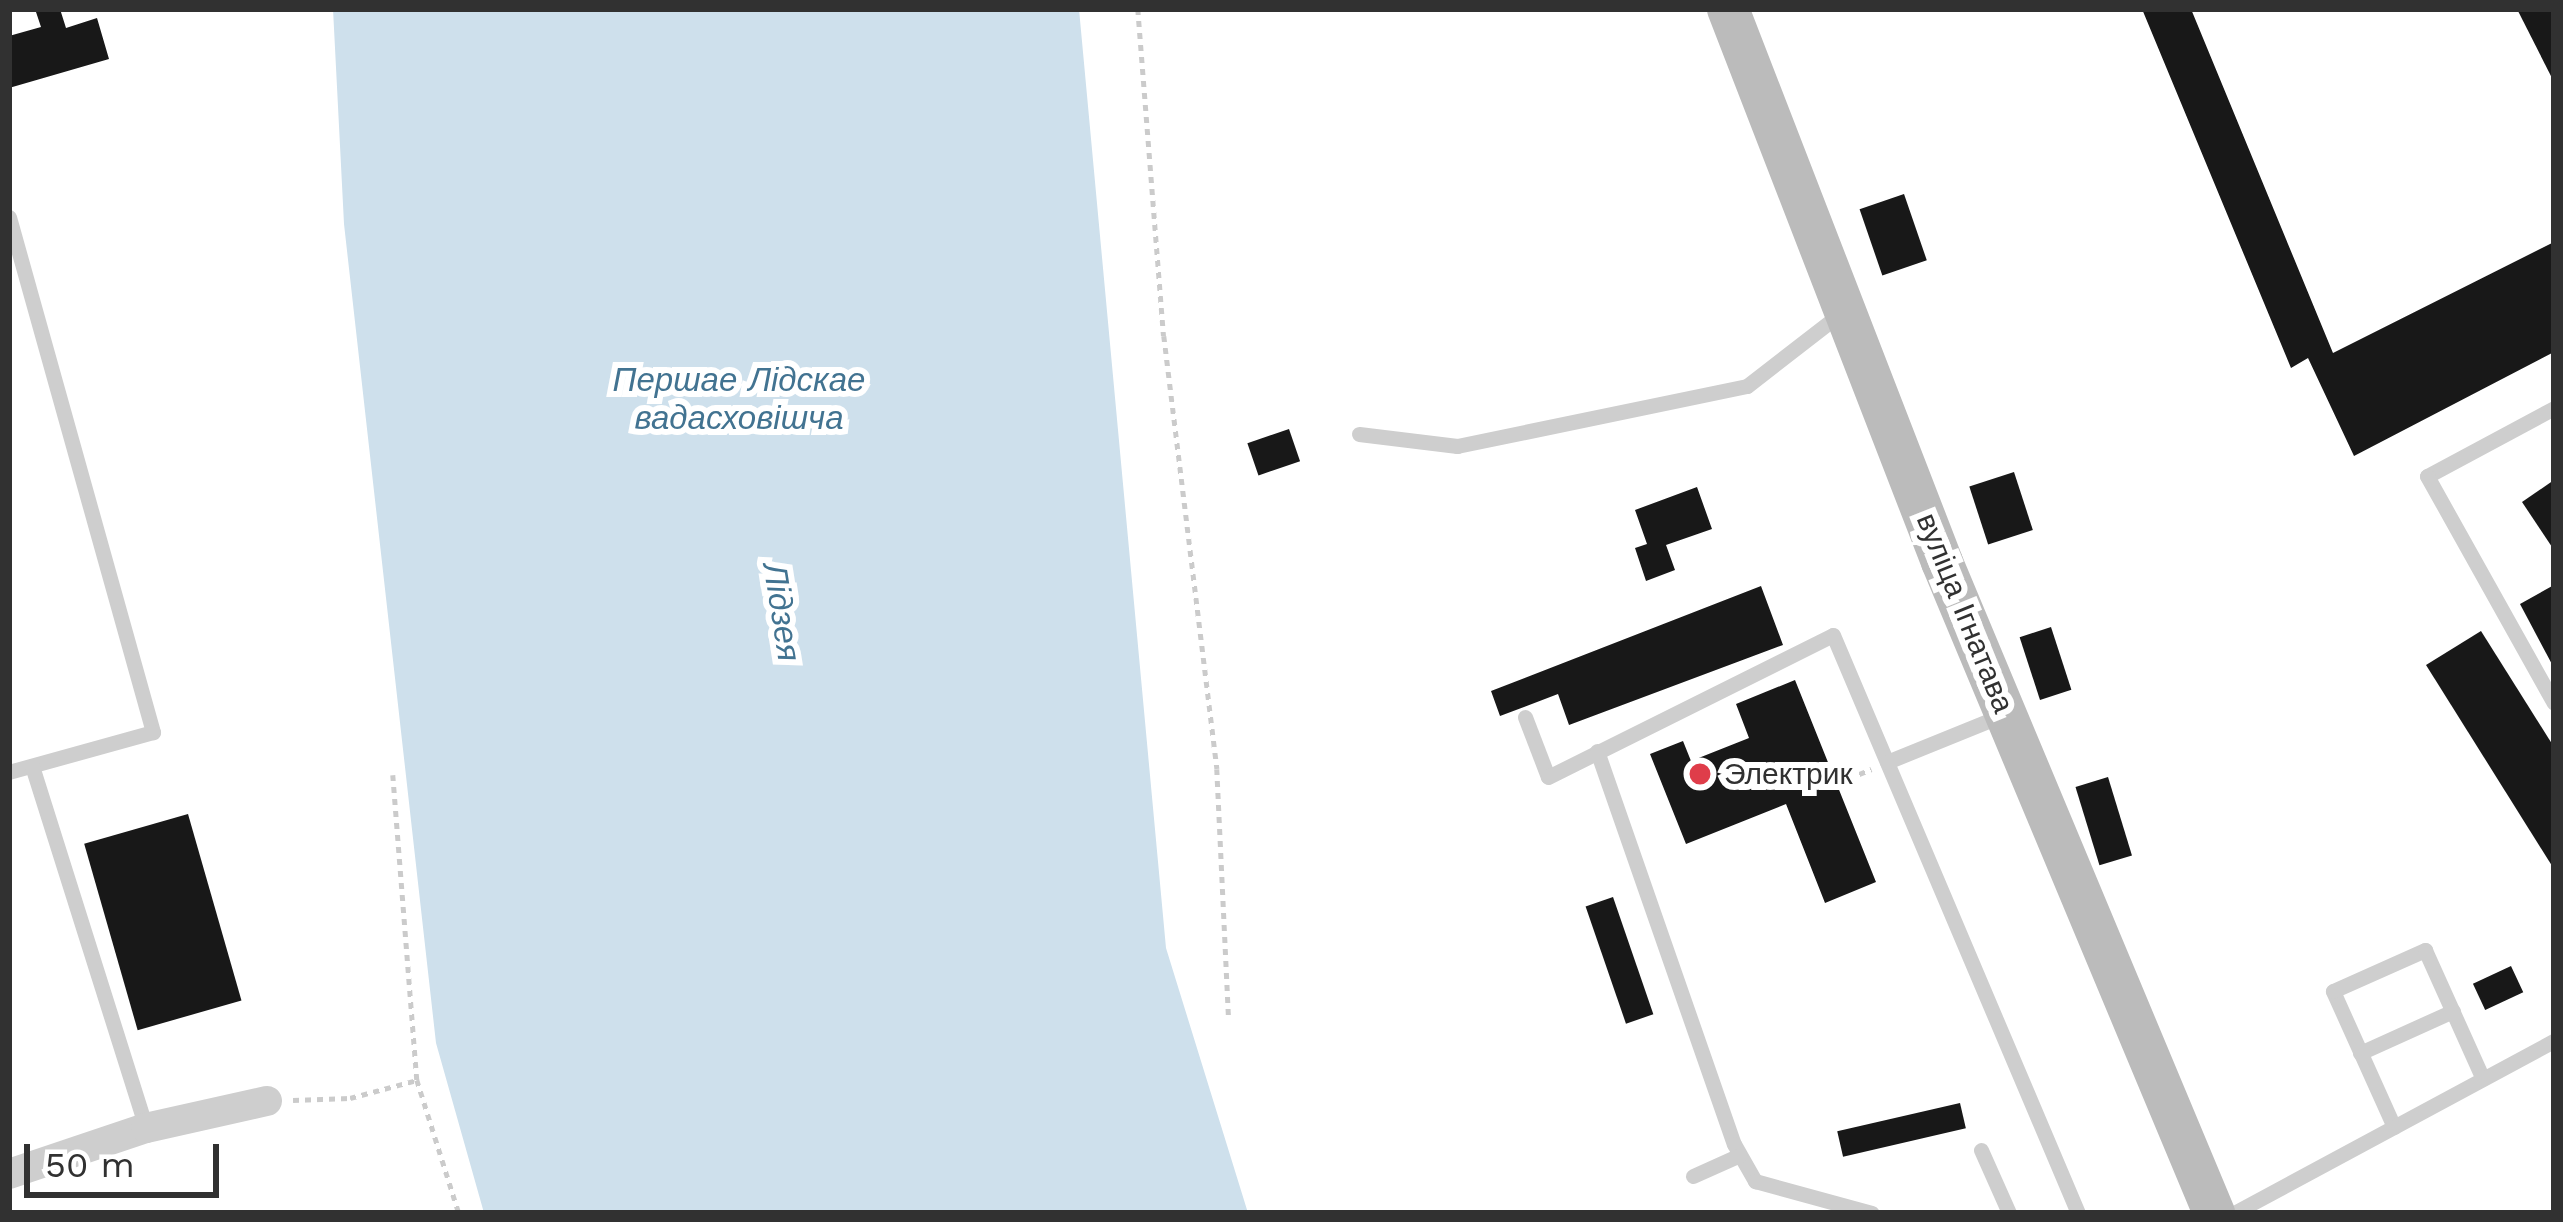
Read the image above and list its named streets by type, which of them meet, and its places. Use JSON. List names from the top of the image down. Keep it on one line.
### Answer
{"streets":{"street":["вуліца Ігнатава"]},"water":["Першае Лідскае вадасховішча","Лідзея"],"places":["Электрик"],"scale_bar":"50 m"}
